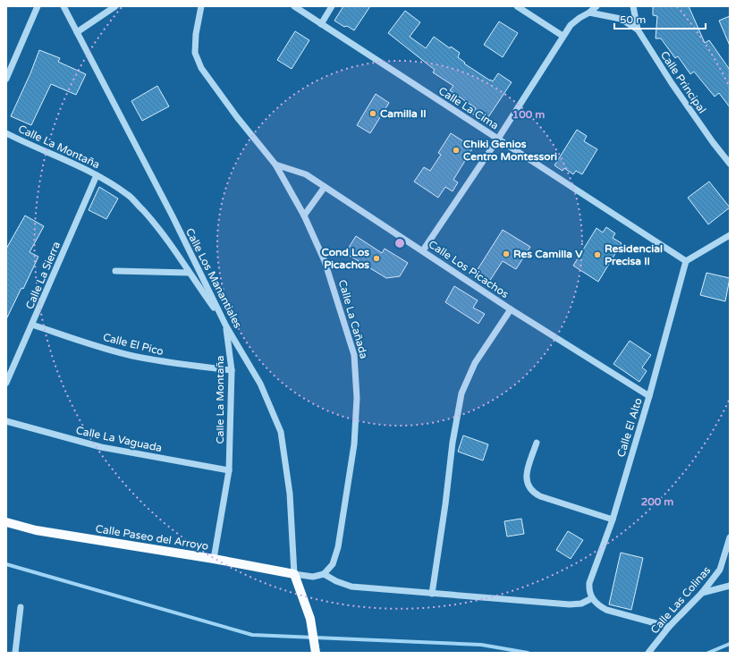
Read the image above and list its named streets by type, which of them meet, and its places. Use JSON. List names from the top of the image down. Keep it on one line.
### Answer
{"streets":{"main road":["Calle Paseo del Arroyo"],"street":["Calle Principal","Calle La Cima","Calle La Montaña","Calle Los Picachos","Calle La Sierra","Calle Los Manantiales","Calle La Cañada","Calle El Pico","Calle El Alto","Calle La Vaguada","Calle Las Colinas"]},"crossings":[["Calle La Cima","Calle El Alto"],["Calle La Montaña","Calle La Sierra"],["Calle La Montaña","Calle Los Manantiales"],["Calle La Montaña","Calle El Pico"],["Calle La Montaña","Calle La Vaguada"],["Calle La Montaña","Calle Paseo del Arroyo"],["Calle Los Picachos","Calle La Cañada"],["Calle Los Picachos","Calle El Alto"],["Calle La Sierra","Calle El Pico"],["Calle Los Manantiales","Calle Paseo del Arroyo"]],"places":["Camilla II","Chiki Genios Centro Montessori","Res Camilla V","Residencial Precisa II","Cond Los Picachos"],"scale_bar":"50 m","rings":["100 m","200 m"]}
